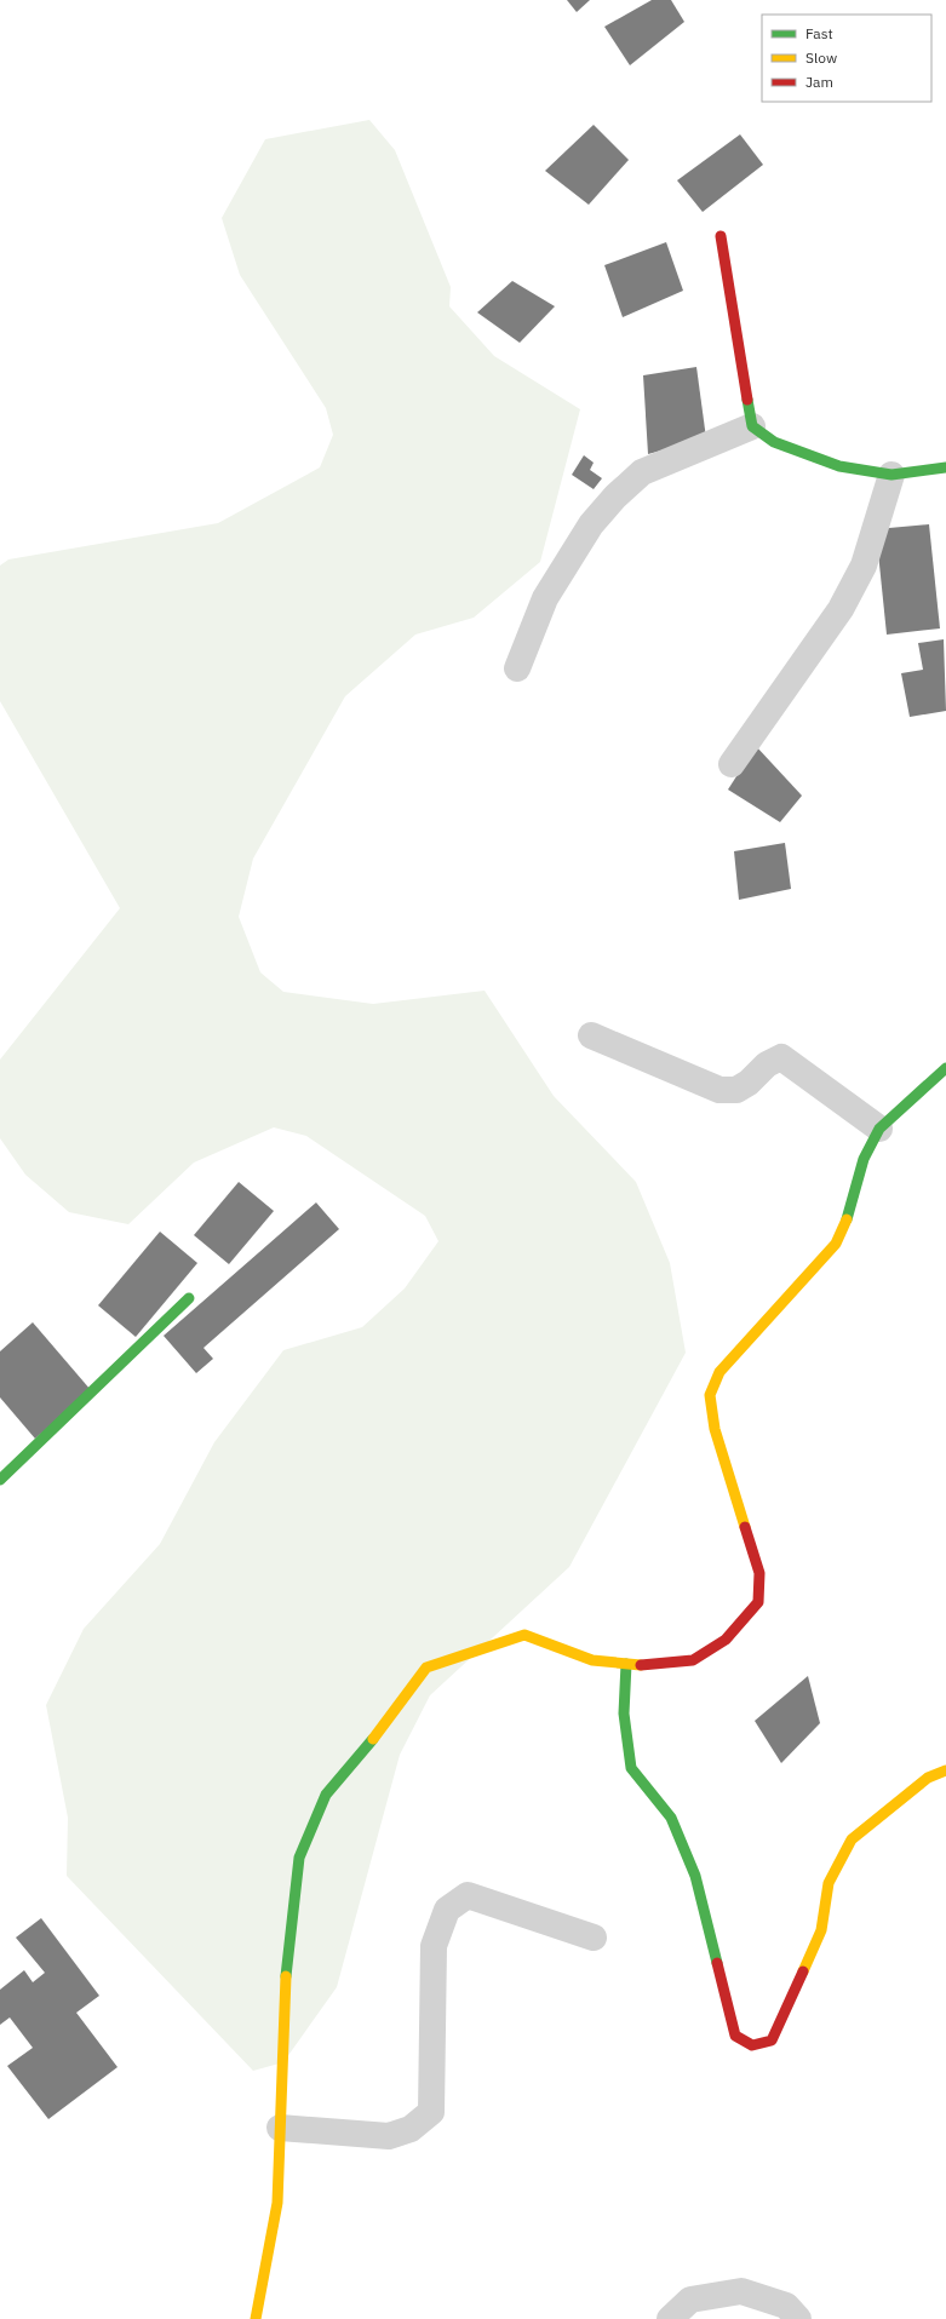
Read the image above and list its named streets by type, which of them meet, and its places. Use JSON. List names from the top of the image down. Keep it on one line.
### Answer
{"legend":["Fast","Slow","Jam"]}
